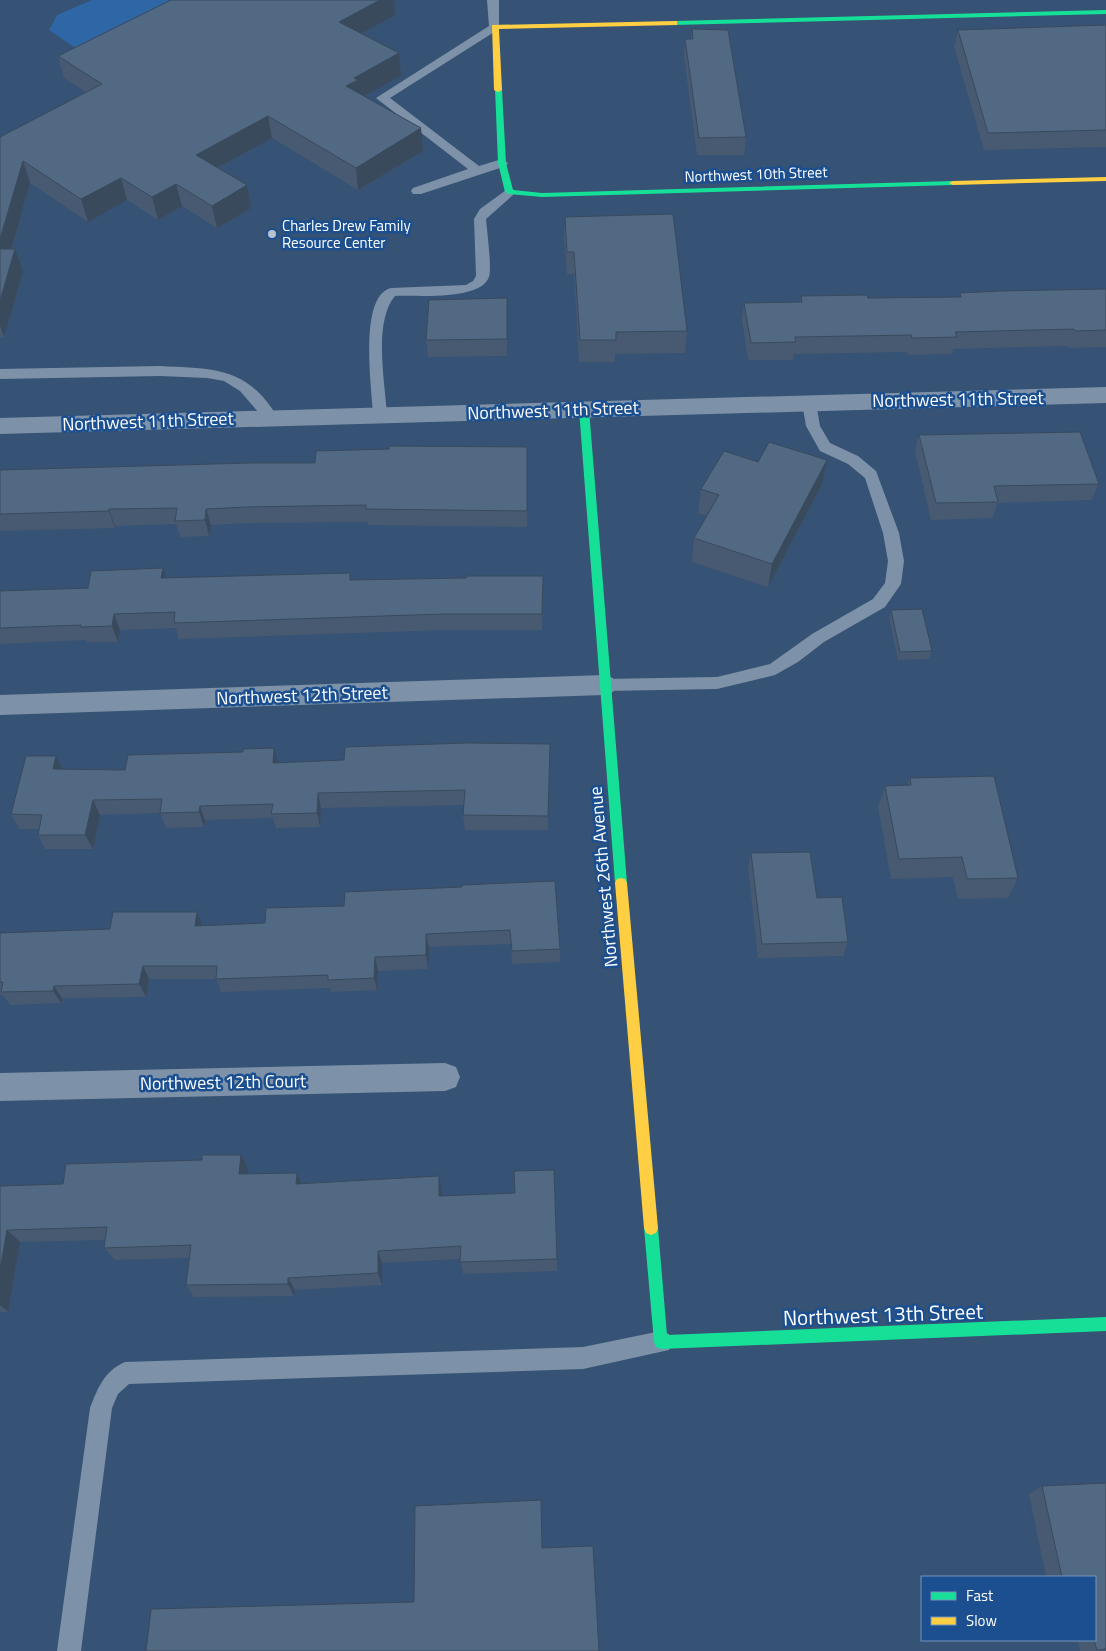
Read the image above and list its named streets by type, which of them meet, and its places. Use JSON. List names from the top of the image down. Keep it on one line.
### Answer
{"streets":{"street":["Northwest 10th Street","Northwest 11th Street","Northwest 12th Street","Northwest 26th Avenue","Northwest 12th Court","Northwest 13th Street"]},"crossings":[["Northwest 11th Street","Northwest 26th Avenue"],["Northwest 12th Street","Northwest 26th Avenue"],["Northwest 26th Avenue","Northwest 13th Street"]],"places":["Charles Drew Family Resource Center"],"legend":["Fast","Slow"]}
